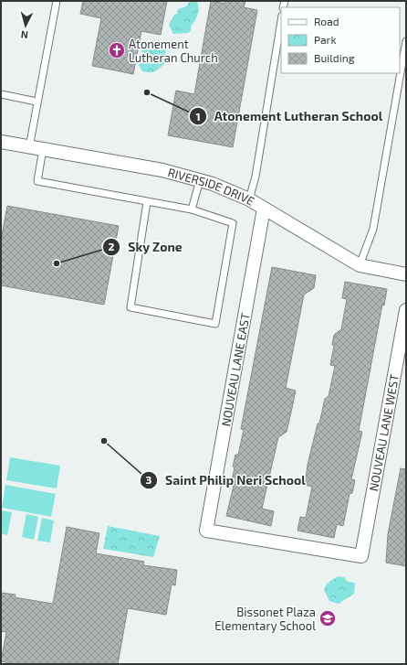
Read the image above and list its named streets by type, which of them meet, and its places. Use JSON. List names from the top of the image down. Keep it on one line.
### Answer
{"streets":{"street":["RIVERSIDE DRIVE","NOUVEAU LANE EAST","NOUVEAU LANE WEST"]},"crossings":[["RIVERSIDE DRIVE","NOUVEAU LANE EAST"],["NOUVEAU LANE EAST","NOUVEAU LANE WEST"]],"places":{"church":["Atonement Lutheran Church"],"other":["Atonement Lutheran School","Sky Zone","Saint Philip Neri School"],"school or university":["Bissonet Plaza Elementary School"]},"legend":["Road","Park","Building"],"north":"bottom"}
